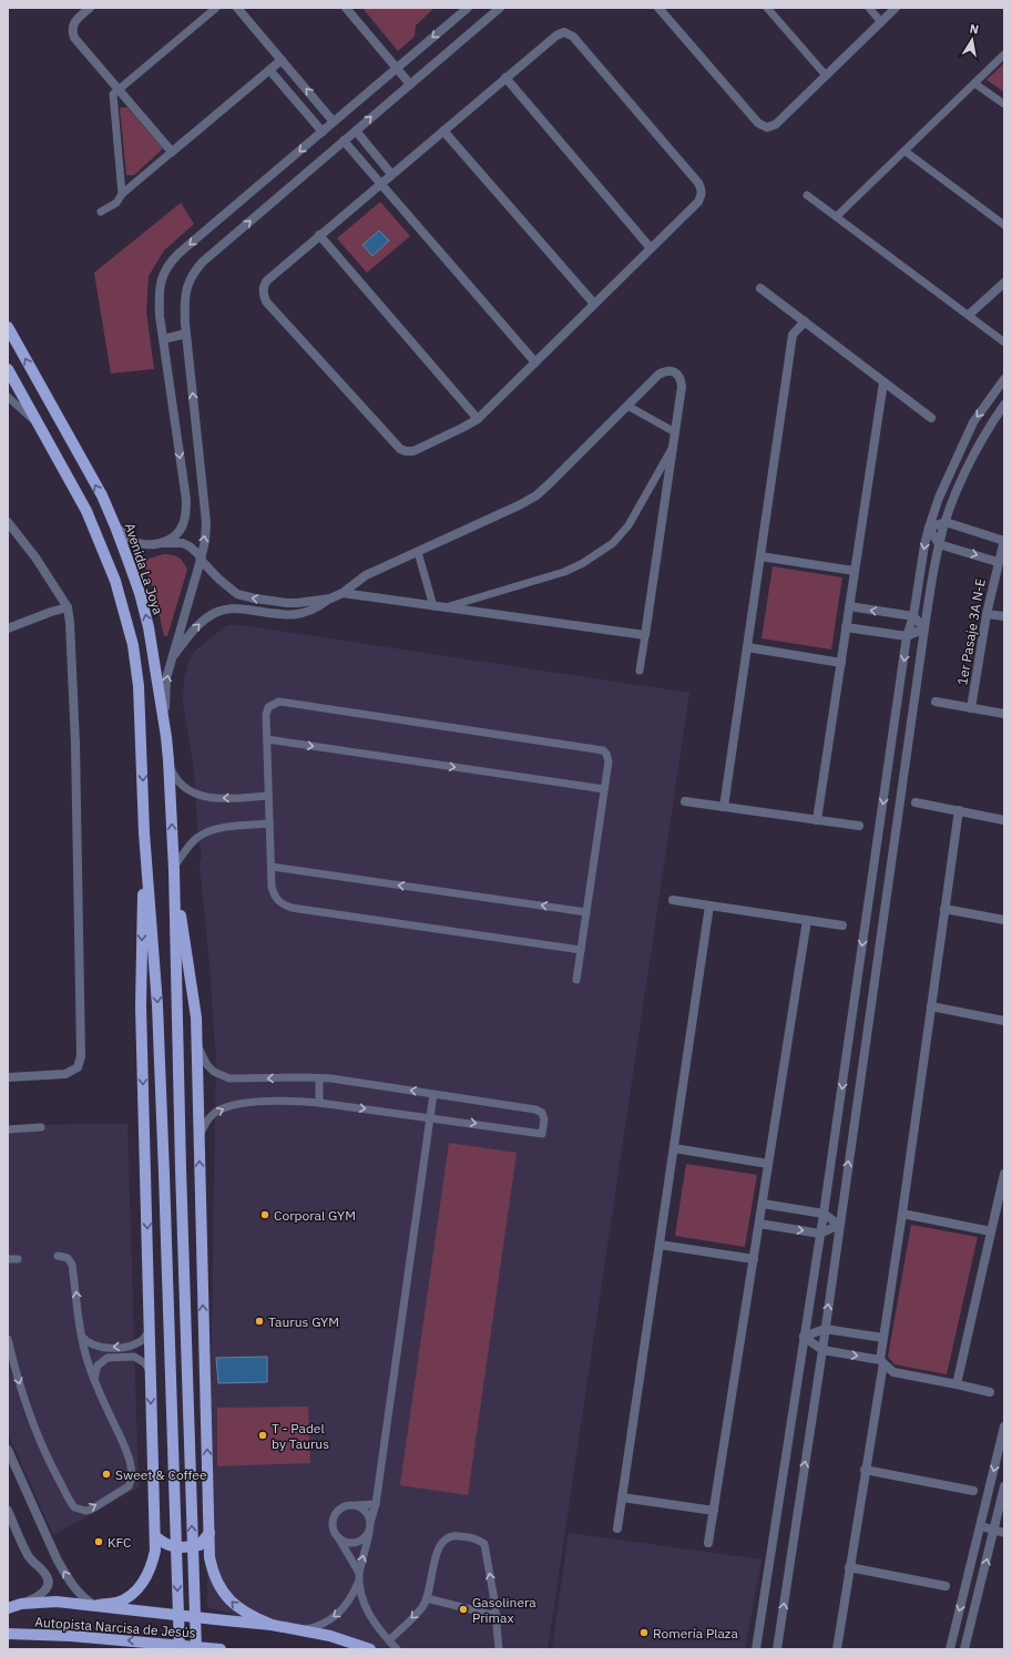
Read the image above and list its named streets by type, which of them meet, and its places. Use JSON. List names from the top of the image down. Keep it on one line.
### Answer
{"streets":{"main road":["Avenida La Joya","Autopista Narcisa de Jesús"],"street":["1er Pasaje 3A N-E"]},"places":["Corporal GYM","Taurus GYM","T - Padel by Taurus","Sweet & Coffee","KFC","Gasolinera Primax","Romería Plaza"],"north":"top"}
